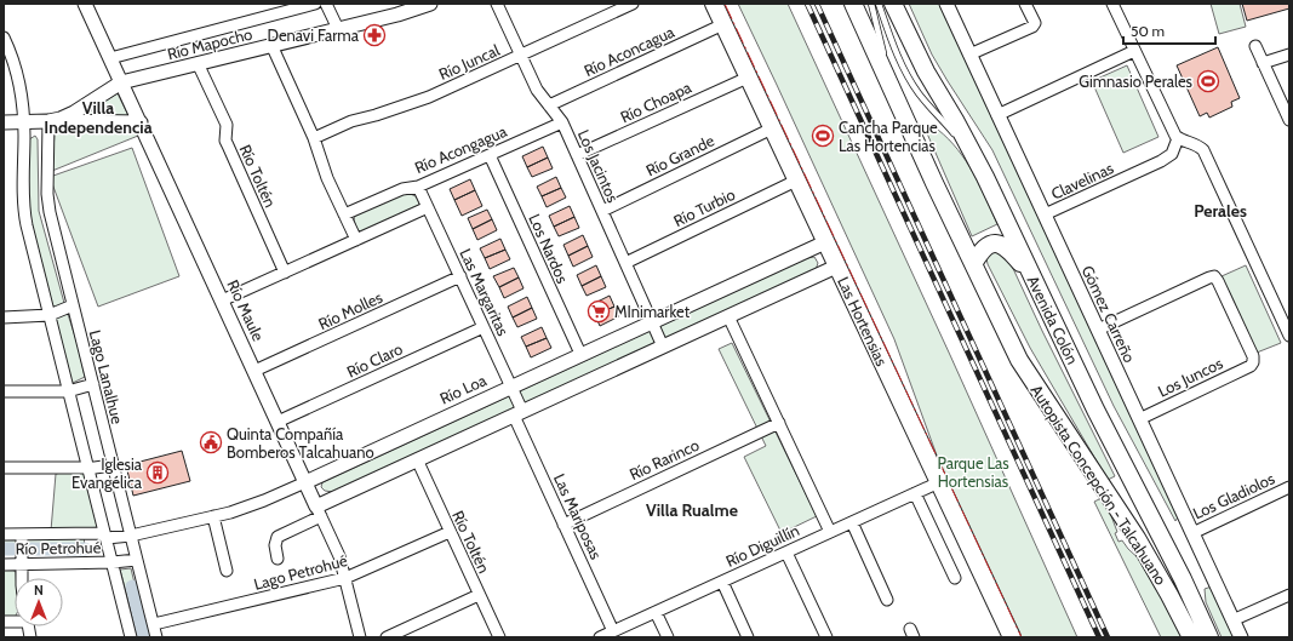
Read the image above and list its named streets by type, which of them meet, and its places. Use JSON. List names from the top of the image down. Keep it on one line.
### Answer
{"streets":{"main road":["Avenida Colón","Las Hortensias","Autopista Concepción - Talcahuano"],"street":["Río Mapocho","Río Aconcagua","Río Juncal","Río Choapa","Río Acongagua","Río Grande","Los Jacintos","Río Toltén","Clavelinas","Río Turbio","Los Nardos","Las Margaritas","Río Maule","Río Molles","Gómez Carreño","Río Claro","Lago Lanalhue","Los Juncos","Río Loa","Río Rarinco","Los Gladiolos","Las Mariposas","Río Diguillín","Río Petrohué","Lago Petrohué"]},"crossings":[["Río Mapocho","Río Toltén"],["Río Mapocho","Río Maule"],["Río Mapocho","Lago Lanalhue"],["Río Aconcagua","Los Jacintos"],["Río Aconcagua","Las Hortensias"],["Río Juncal","Los Jacintos"],["Río Choapa","Los Jacintos"],["Río Choapa","Las Hortensias"],["Río Acongagua","Los Jacintos"],["Río Acongagua","Los Nardos"],["Río Acongagua","Las Margaritas"],["Río Grande","Los Jacintos"],["Río Grande","Las Hortensias"],["Los Jacintos","Río Turbio"],["Los Jacintos","Río Loa"],["Río Toltén","Lago Petrohué"],["Clavelinas","Gómez Carreño"],["Río Turbio","Las Hortensias"],["Los Nardos","Río Loa"],["Las Margaritas","Río Molles"],["Las Margaritas","Río Claro"],["Las Margaritas","Río Loa"],["Las Margaritas","Las Mariposas"],["Río Maule","Río Molles"],["Río Maule","Río Claro"],["Río Maule","Río Loa"],["Río Maule","Lago Petrohué"],["Gómez Carreño","Los Juncos"],["Gómez Carreño","Los Gladiolos"],["Las Hortensias","Río Loa"],["Las Hortensias","Río Diguillín"],["Lago Lanalhue","Río Loa"],["Lago Lanalhue","Lago Petrohué"],["Río Loa","Río Petrohué"],["Río Rarinco","Las Mariposas"],["Las Mariposas","Río Diguillín"]],"districts":["Villa Independencia","Perales","Villa Rualme"],"parks":["Parque Las Hortensias"],"places":{"pharmacy":["Denavi Farma"],"sports":["Gimnasio Perales","Cancha Parque Las Hortencias"],"supermarket":["MInimarket"],"public building":["Quinta Compañía Bomberos Talcahuano"],"building":["Iglesia Evangélica"]},"scale_bar":"50 m","north":"top"}
